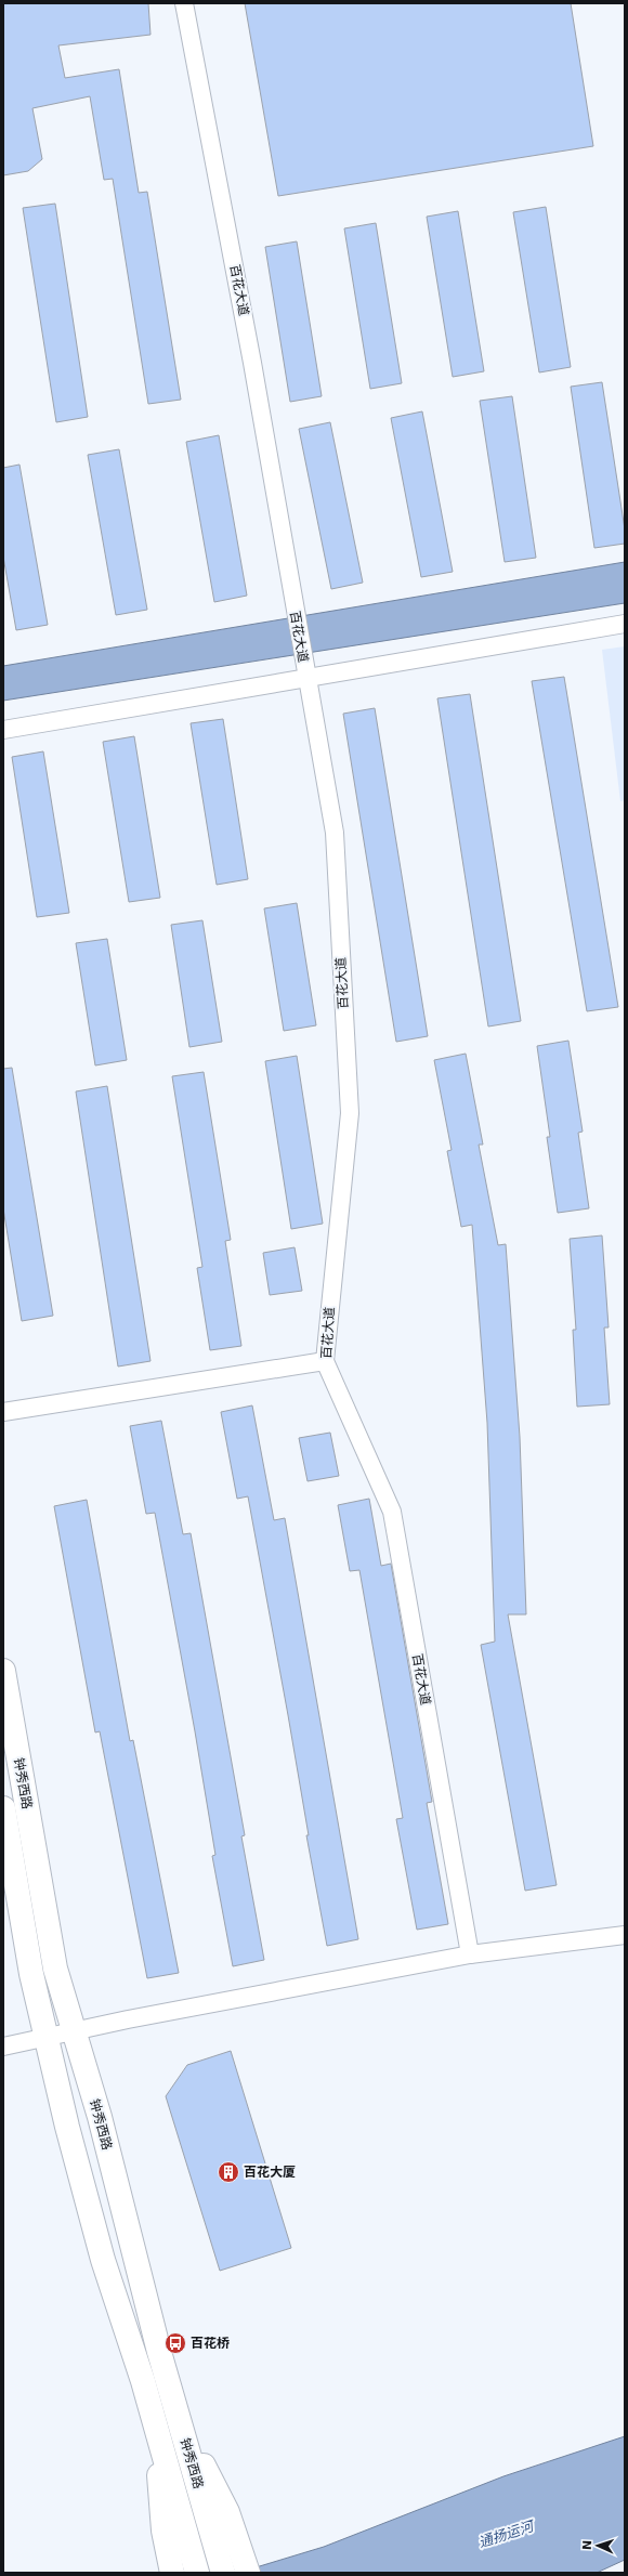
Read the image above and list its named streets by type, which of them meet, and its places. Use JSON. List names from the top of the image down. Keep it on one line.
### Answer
{"streets":{"main road":["钟秀西路"],"street":["百花大道"]},"water":["通扬运河"],"places":{"building":["百花大厦"],"bus stop":["百花桥"]},"north":"left"}
